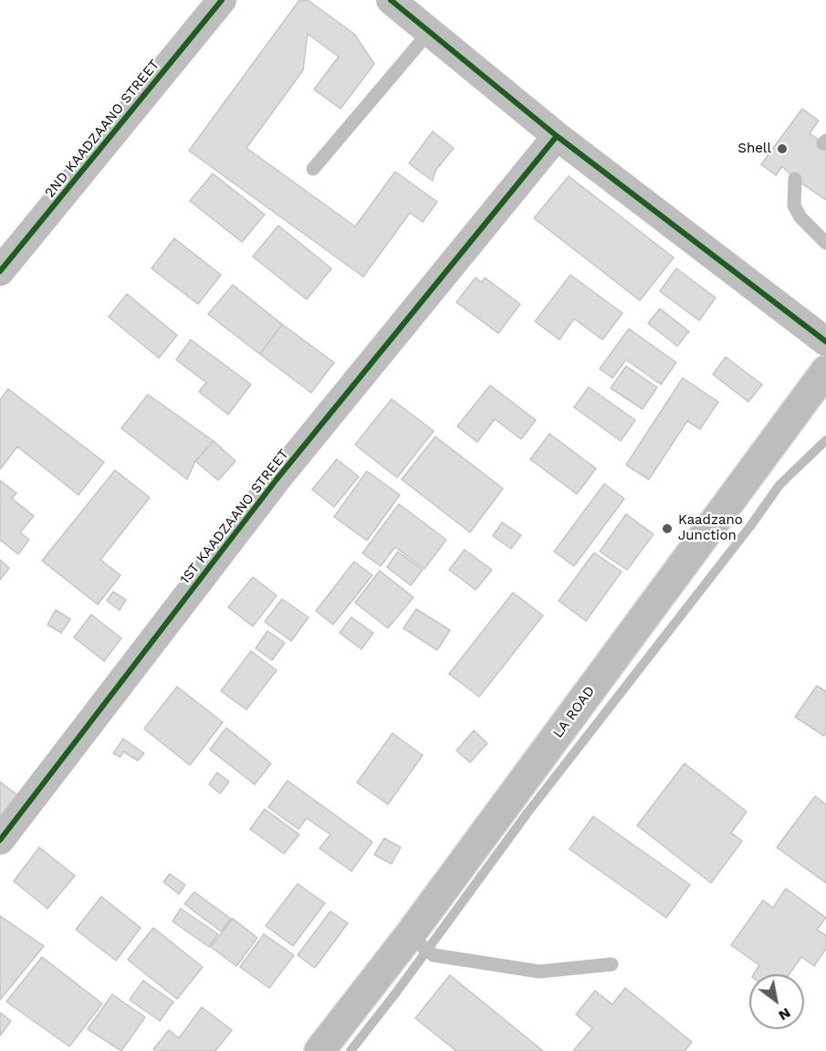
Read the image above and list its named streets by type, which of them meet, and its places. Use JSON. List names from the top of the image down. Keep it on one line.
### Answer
{"streets":{"main road":["LA ROAD"],"street":["2ND KAADZAANO STREET","1ST KAADZAANO STREET"]},"places":["Shell","Kaadzano Junction"],"north":"bottom right"}
